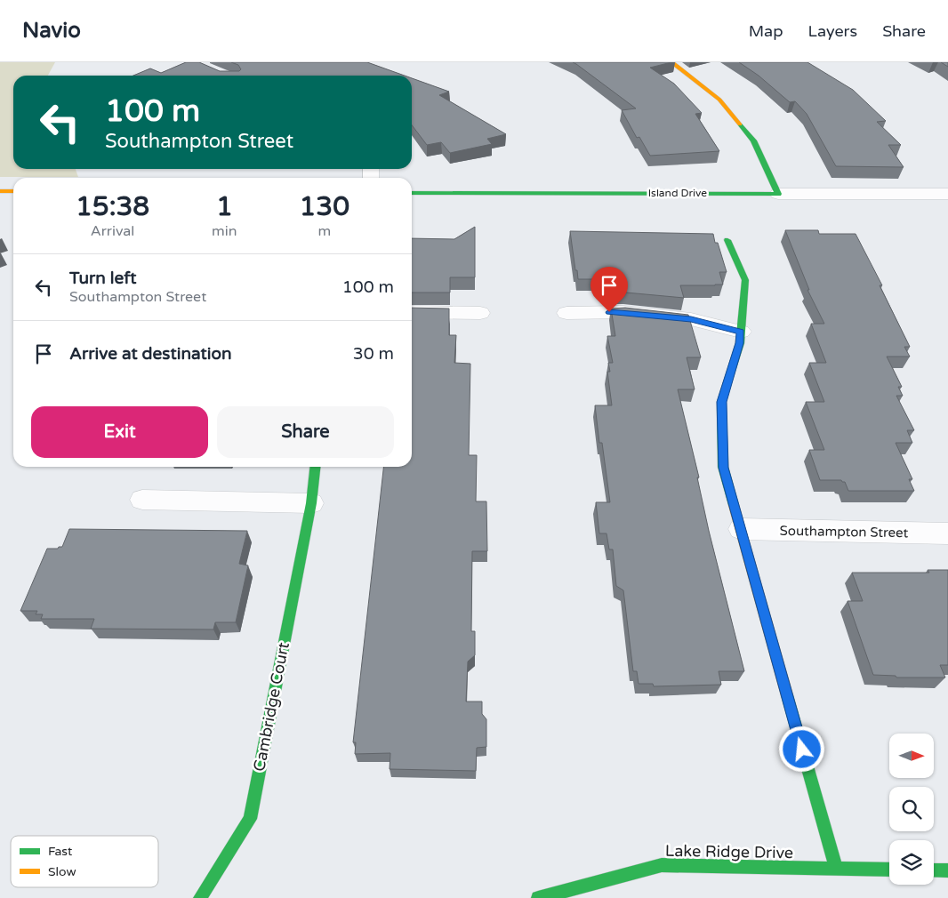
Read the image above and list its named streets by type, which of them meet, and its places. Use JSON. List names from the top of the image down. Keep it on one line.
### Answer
{"streets":{"street":["Island Drive","Southampton Street","Cambridge Court","Lake Ridge Drive"]},"legend":["Fast","Slow"],"north":"right","page":{"header":"Navio","nav":["Map","Layers","Share"],"turn":["100 m","Southampton Street"],"eta":["15:38","Arrival","1","min","130","m"],"list":[{"name":"Turn left","note":"Southampton Street","value":"100 m"},{"name":"Arrive at destination","value":"30 m"}],"buttons":["Exit","Share"]}}
